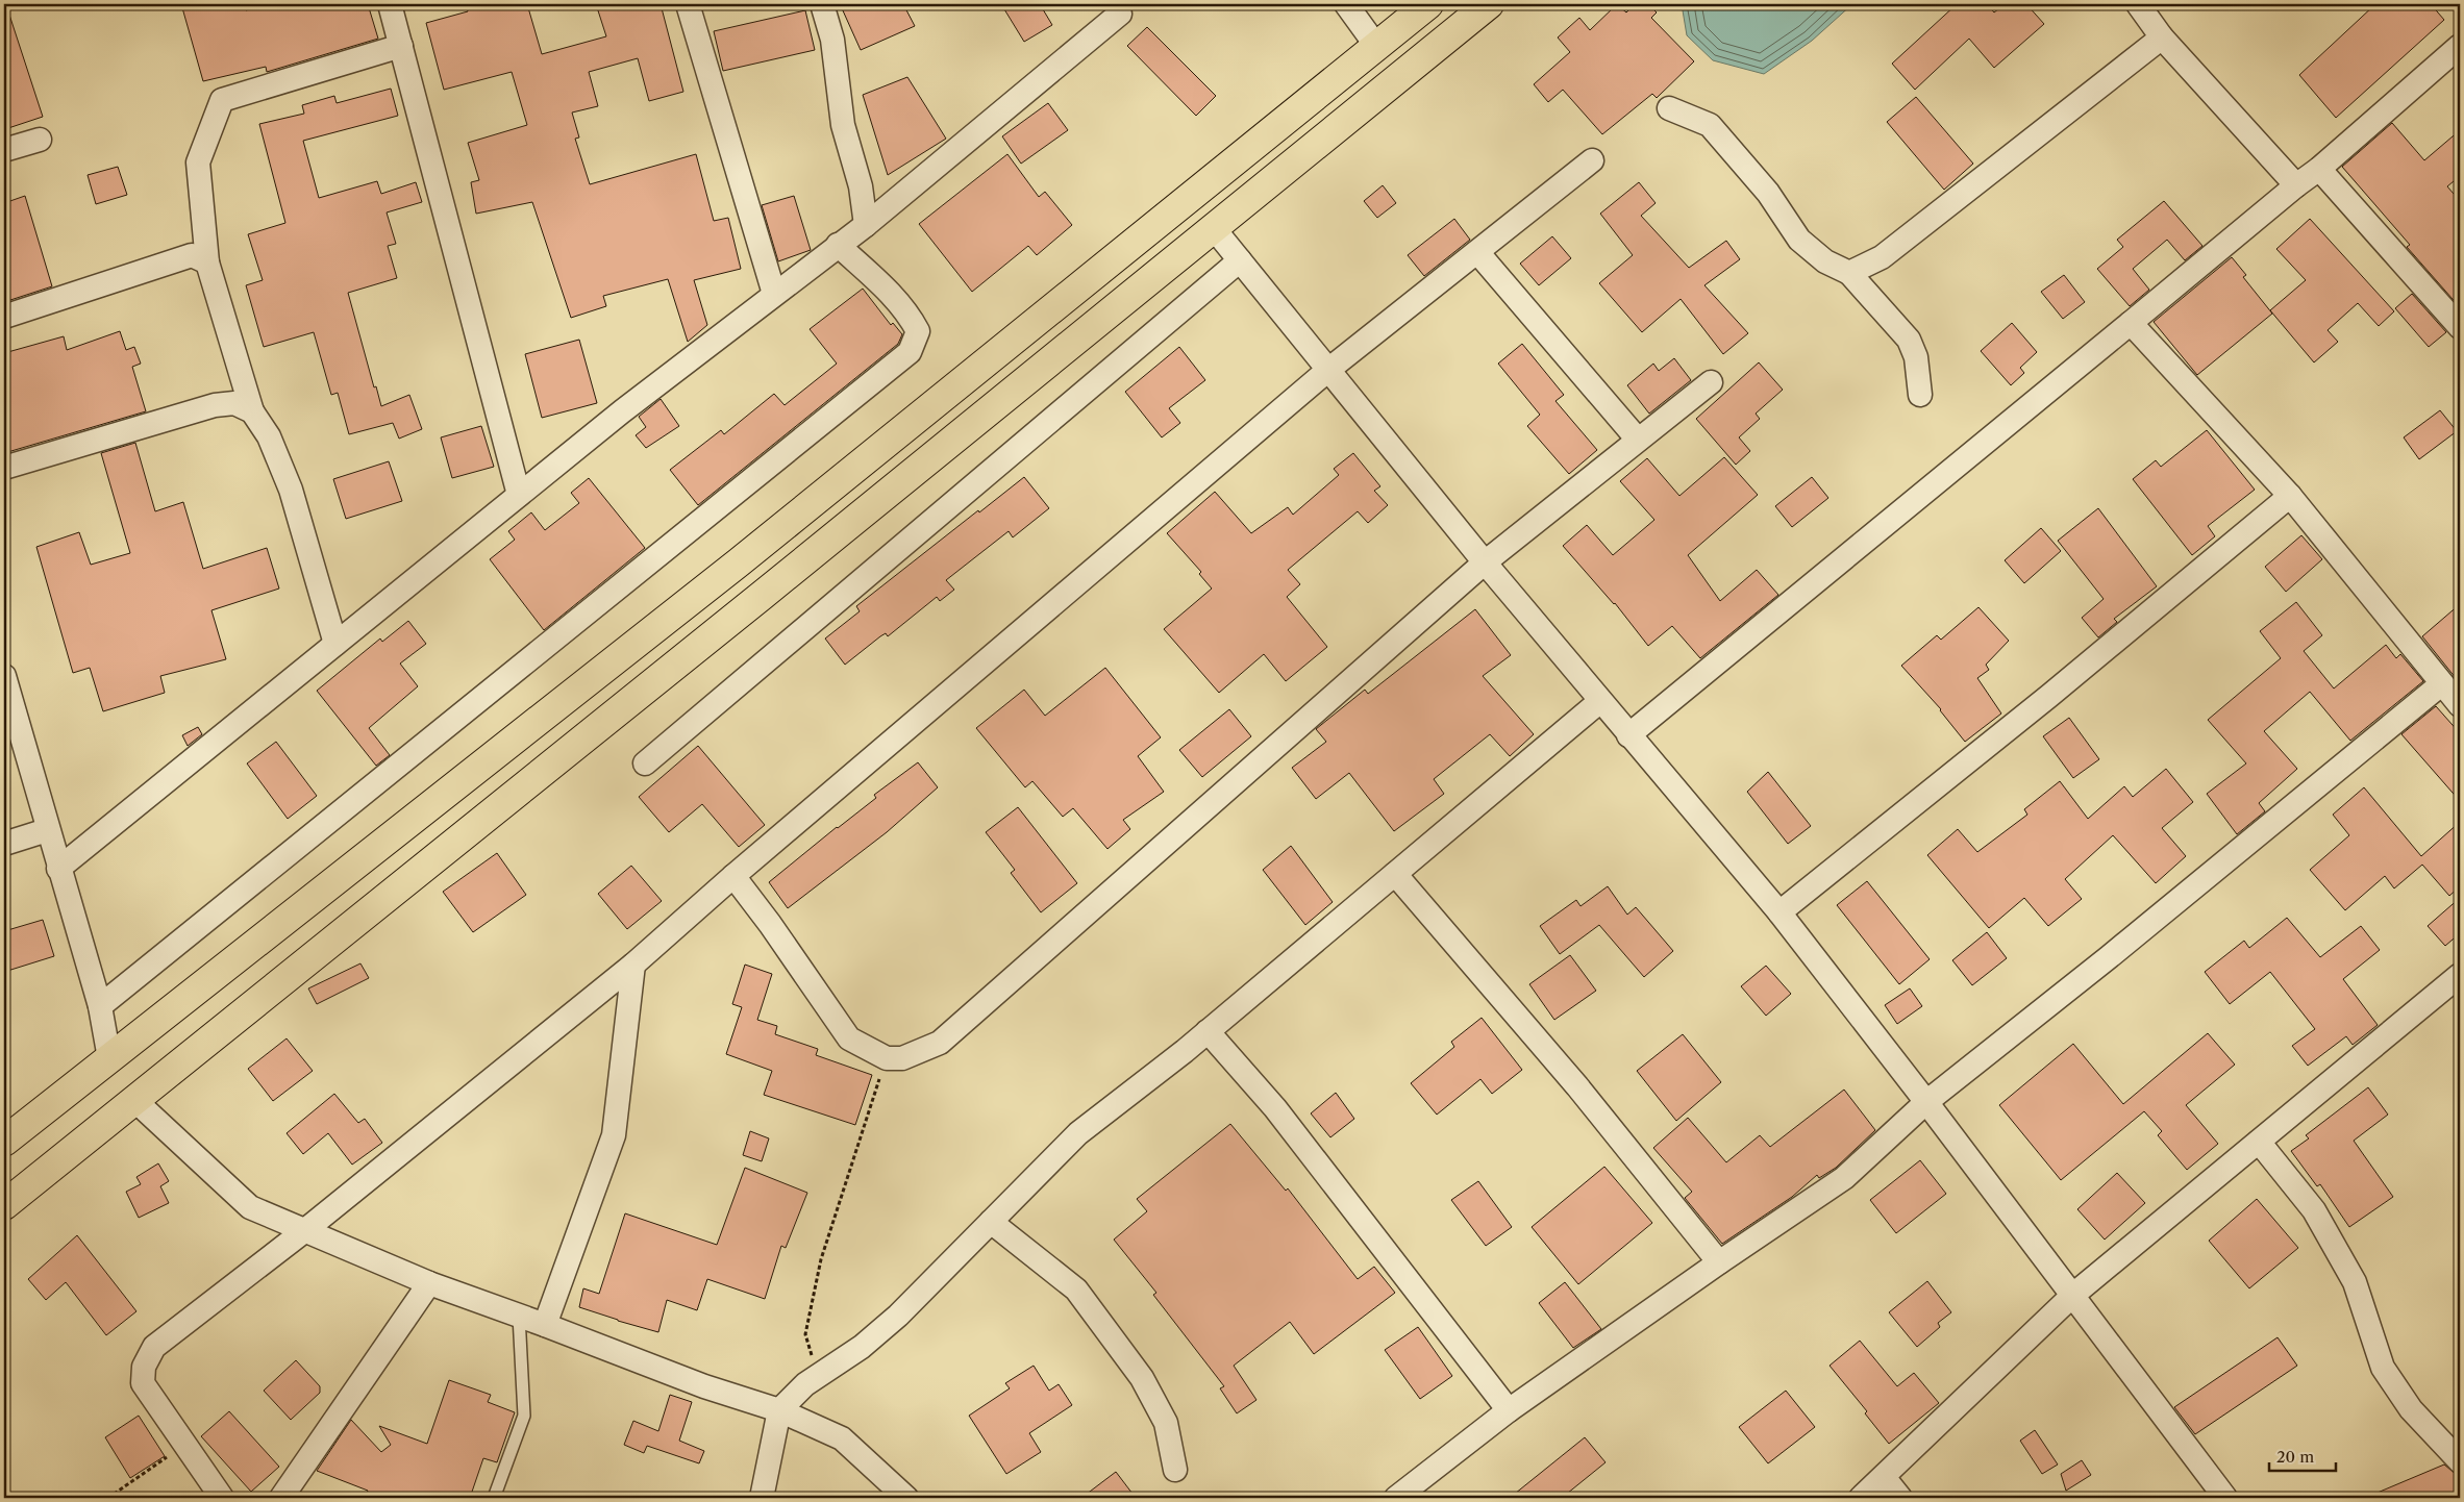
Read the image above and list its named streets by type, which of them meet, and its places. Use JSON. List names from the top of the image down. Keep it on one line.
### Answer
{"scale_bar":"20 m"}
